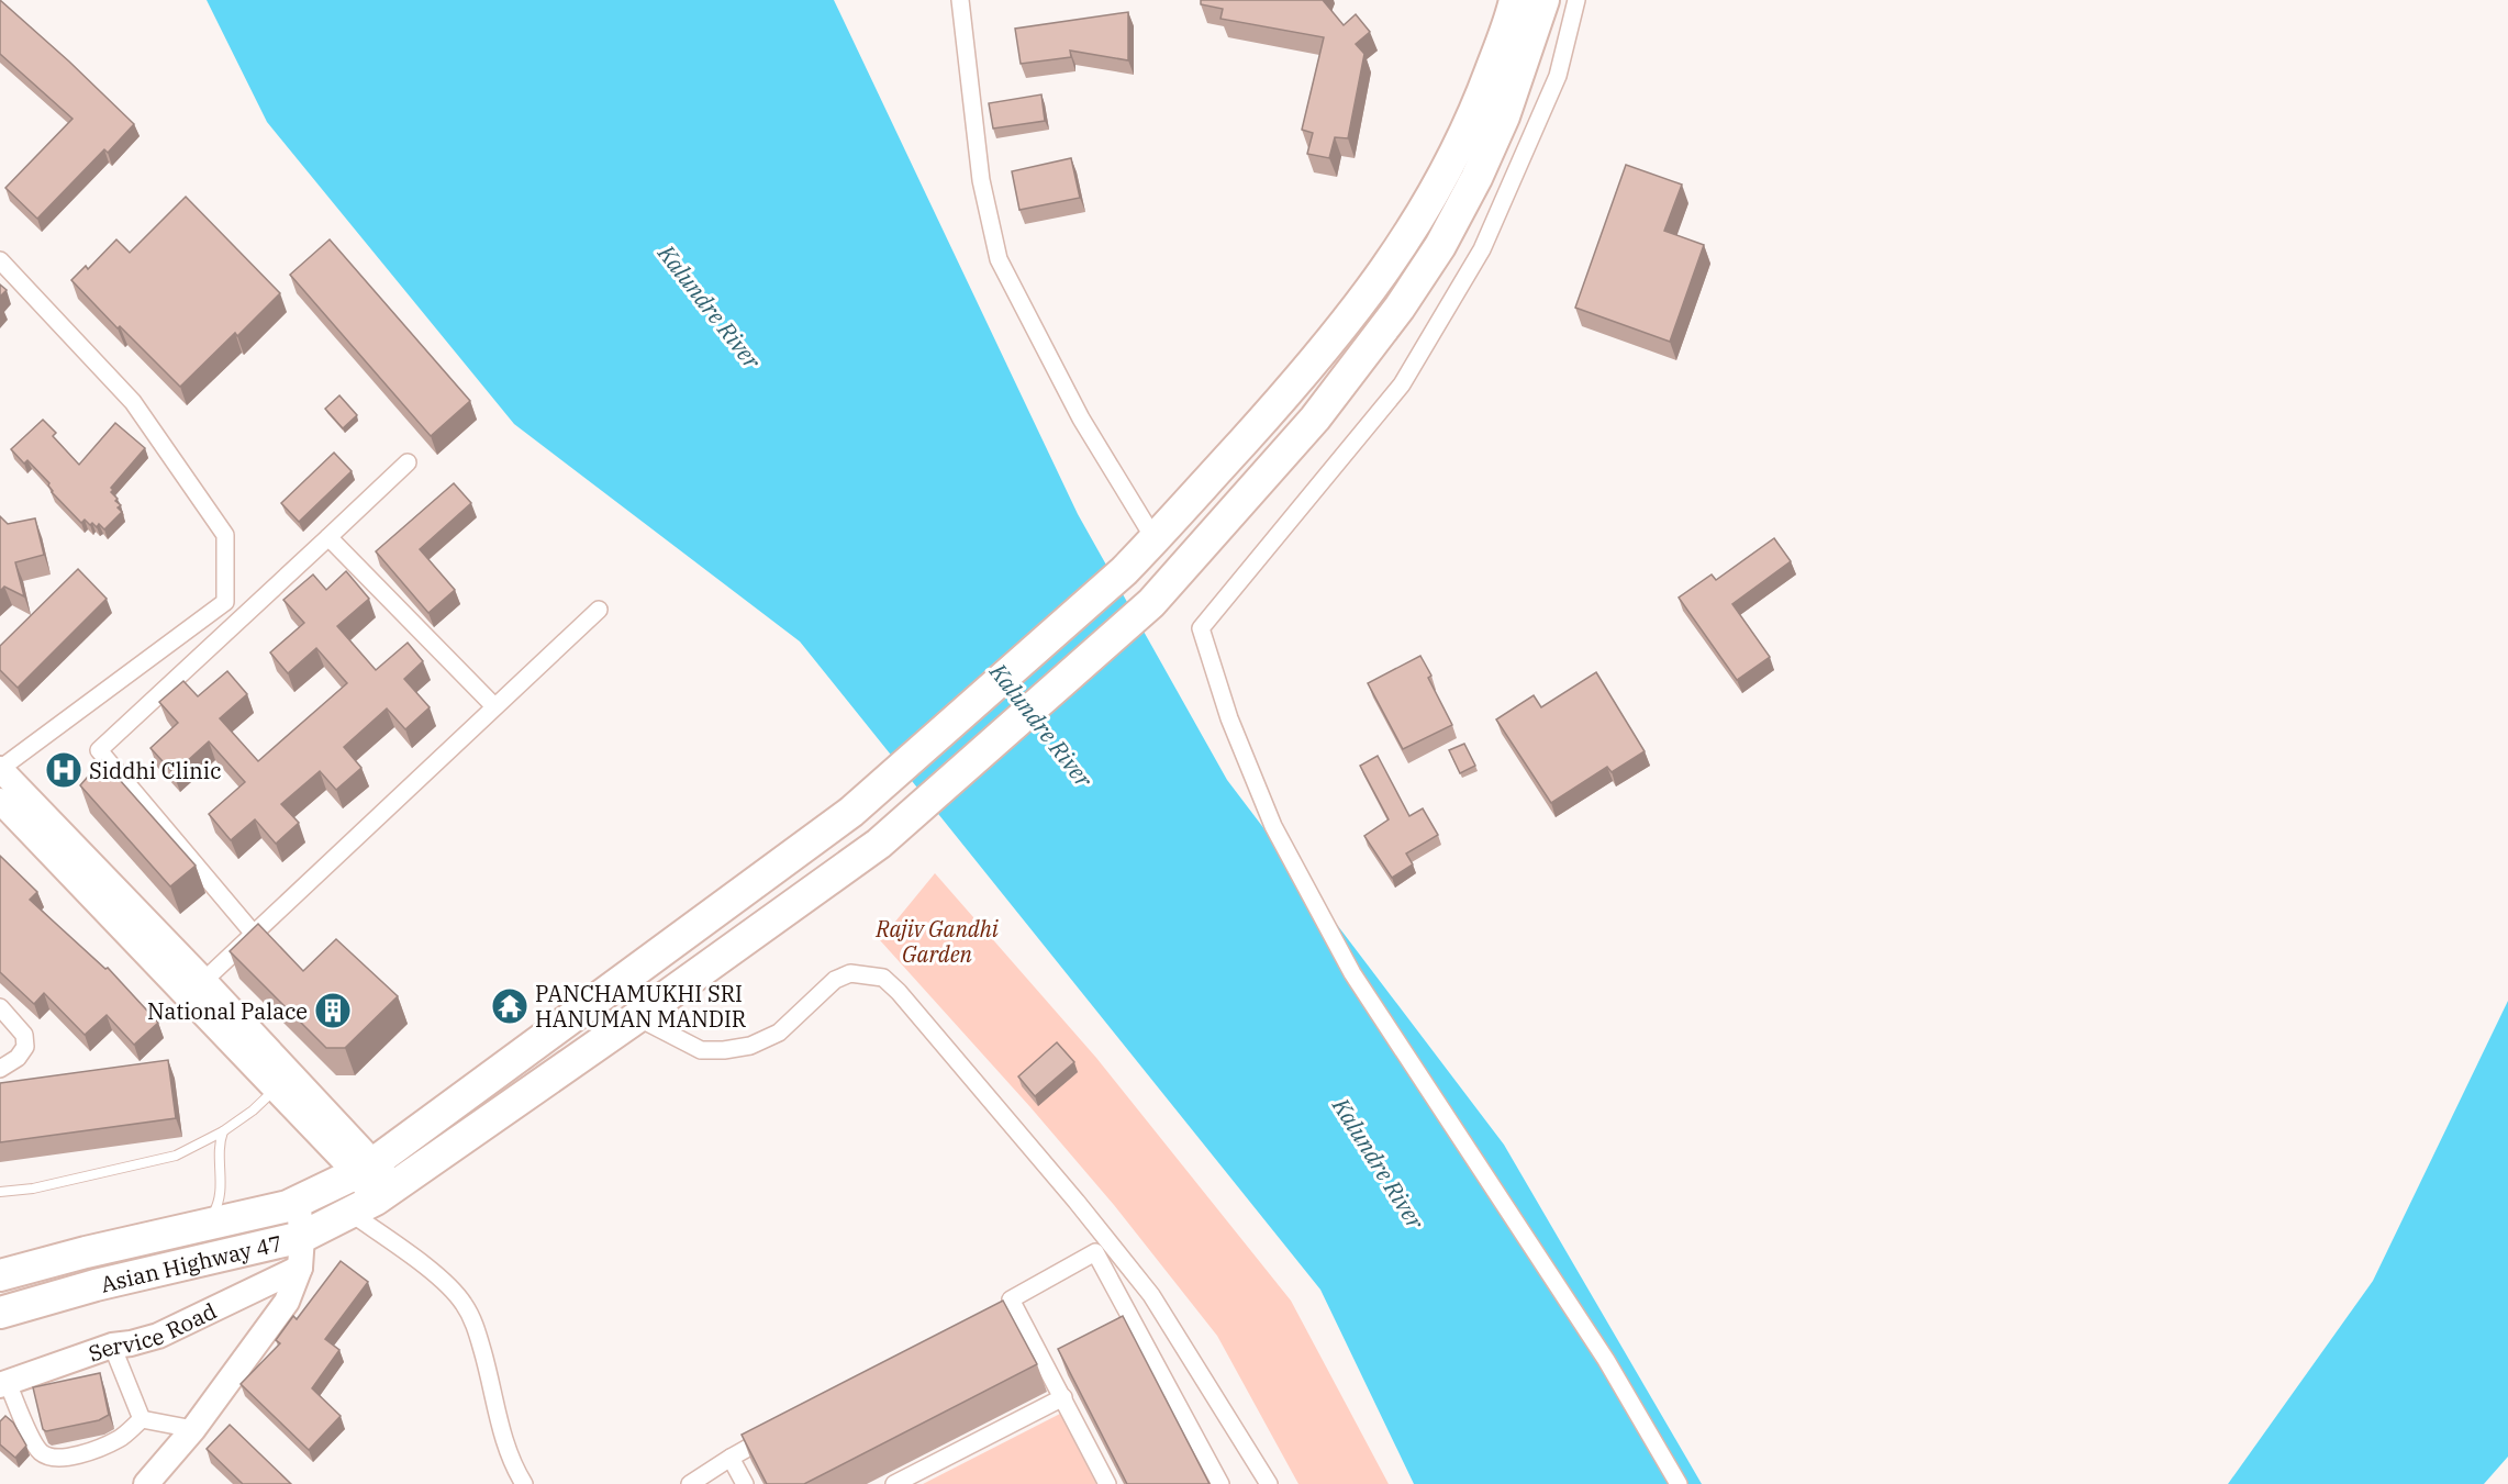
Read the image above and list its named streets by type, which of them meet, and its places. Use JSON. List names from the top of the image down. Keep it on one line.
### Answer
{"streets":{"highway":["Asian Highway 47"],"street":["Service Road"]},"water":["Kalundre River"],"parks":["Rajiv Gandhi Garden"],"places":{"hospital":["Siddhi Clinic"],"temple":["PANCHAMUKHI SRI HANUMAN MANDIR"],"building":["National Palace"]}}
